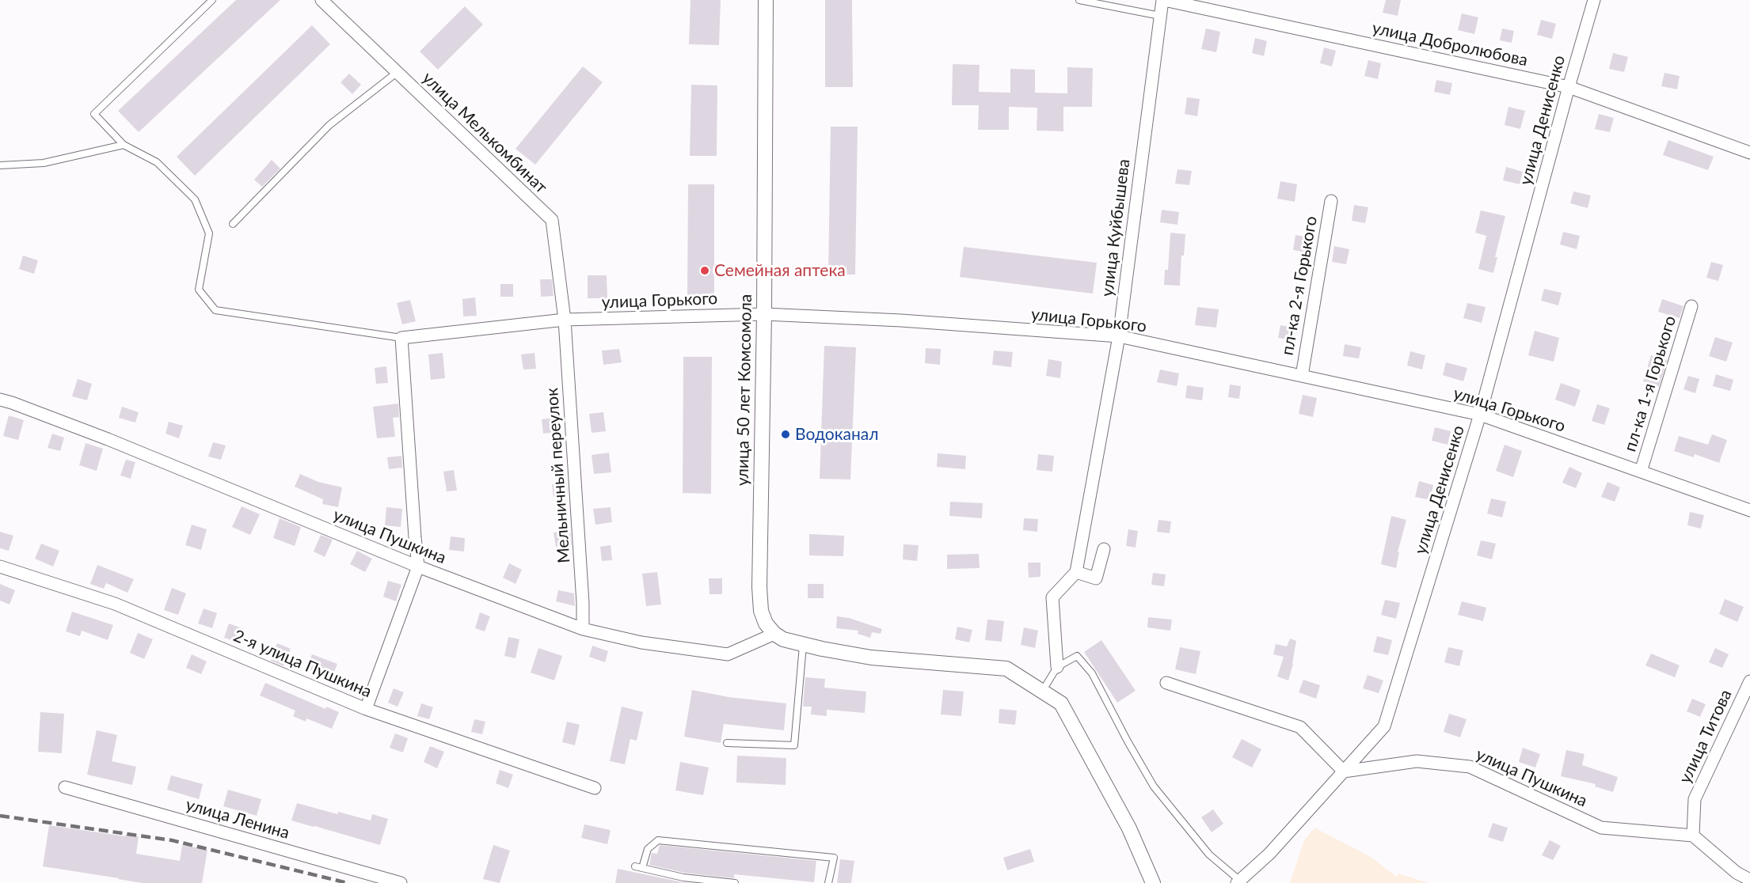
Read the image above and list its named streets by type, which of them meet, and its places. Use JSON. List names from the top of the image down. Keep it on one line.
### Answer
{"streets":{"street":["улица Добролюбова","улица Денисенко","улица Мелькомбинат","улица Куйбышева","пл-ка 2-я Горького","улица Горького","пл-ка 1-я Горького","улица 50 лет Комсомола","Мельничный переулок","улица Пушкина","2-я улица Пушкина","улица Титова","улица Ленина"]},"crossings":[["улица Добролюбова","улица Денисенко"],["улица Добролюбова","улица Куйбышева"],["улица Денисенко","улица Горького"],["улица Денисенко","улица Пушкина"],["улица Мелькомбинат","улица Горького"],["улица Мелькомбинат","Мельничный переулок"],["улица Куйбышева","улица Горького"],["пл-ка 2-я Горького","улица Горького"],["улица Горького","пл-ка 1-я Горького"],["улица Горького","улица 50 лет Комсомола"],["улица Горького","Мельничный переулок"],["улица 50 лет Комсомола","улица Пушкина"],["Мельничный переулок","улица Пушкина"],["улица Пушкина","улица Титова"]],"places":["Семейная аптека","Водоканал"]}
